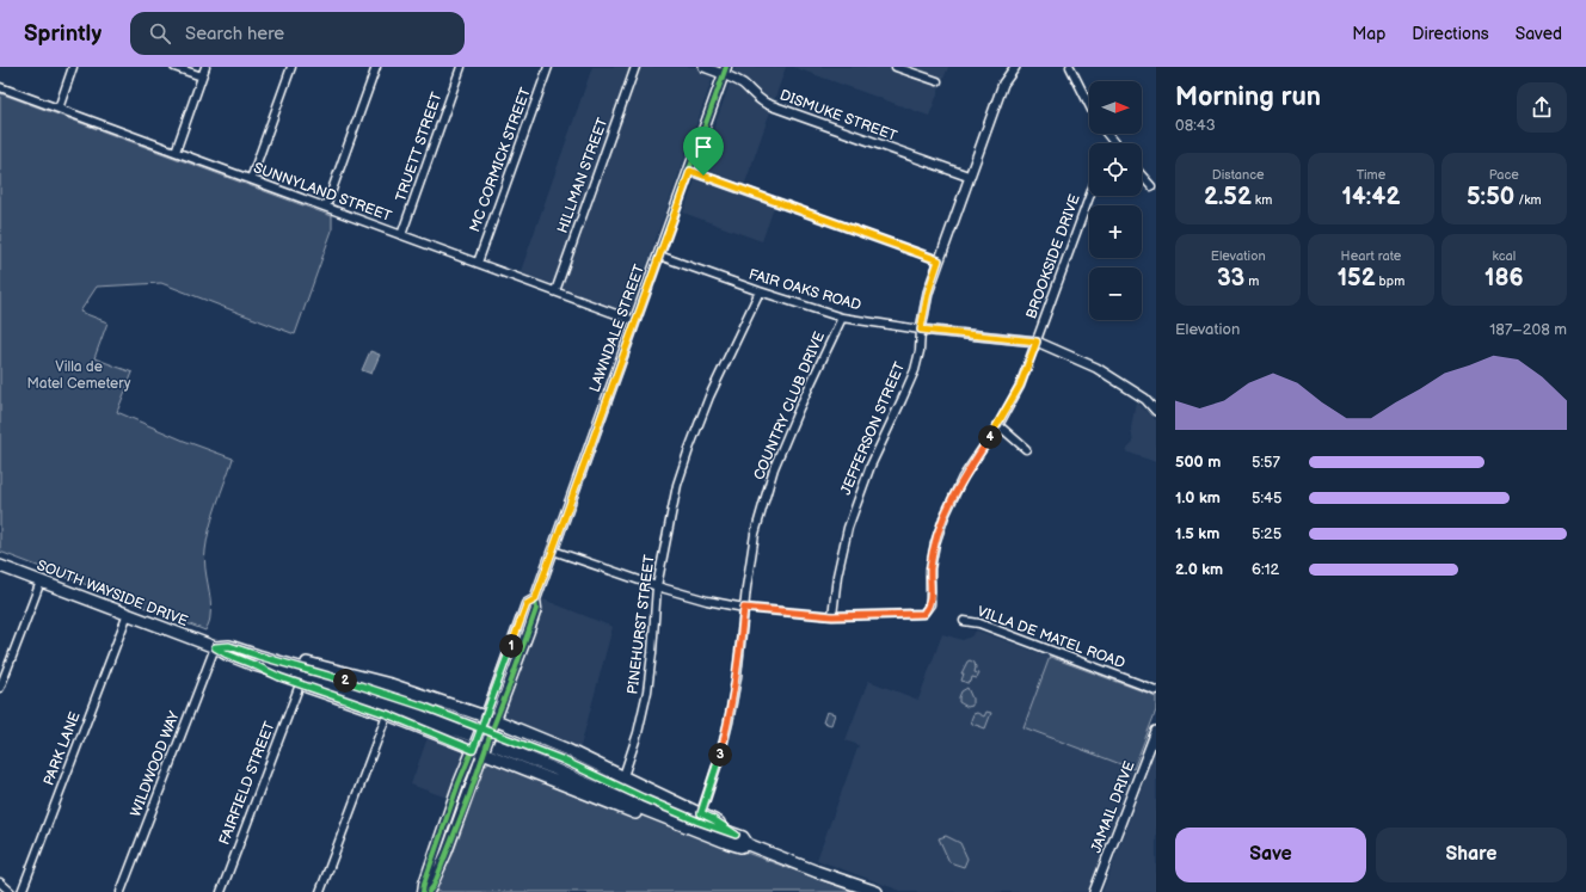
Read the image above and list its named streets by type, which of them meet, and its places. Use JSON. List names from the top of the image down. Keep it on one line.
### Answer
{"streets":{"main road":["LAWNDALE STREET","SOUTH WAYSIDE DRIVE"],"street":["DISMUKE STREET","TRUETT STREET","MC CORMICK STREET","HILLMAN STREET","SUNNYLAND STREET","BROOKSIDE DRIVE","FAIR OAKS ROAD","COUNTRY CLUB DRIVE","JEFFERSON STREET","PINEHURST STREET","VILLA DE MATEL ROAD","PARK LANE","WILDWOOD WAY","FAIRFIELD STREET","JAMAIL DRIVE"]},"crossings":[["DISMUKE STREET","LAWNDALE STREET"],["DISMUKE STREET","JEFFERSON STREET"],["TRUETT STREET","SUNNYLAND STREET"],["MC CORMICK STREET","SUNNYLAND STREET"],["HILLMAN STREET","SUNNYLAND STREET"],["SUNNYLAND STREET","LAWNDALE STREET"],["BROOKSIDE DRIVE","FAIR OAKS ROAD"],["BROOKSIDE DRIVE","JEFFERSON STREET"],["FAIR OAKS ROAD","LAWNDALE STREET"],["FAIR OAKS ROAD","COUNTRY CLUB DRIVE"],["FAIR OAKS ROAD","JEFFERSON STREET"],["FAIR OAKS ROAD","PINEHURST STREET"],["SOUTH WAYSIDE DRIVE","PARK LANE"],["SOUTH WAYSIDE DRIVE","WILDWOOD WAY"]],"parks":["Villa de Matel Cemetery"],"north":"right","page":{"header":"Sprintly","search":"Search here","nav":["Map","Directions","Saved"],"heading":["Morning run","08:43"],"map_buttons":["+","−"],"stats":[["Distance","2.52 km"],["Time","14:42"],["Pace","5:50 /km"],["Elevation","33 m"],["Heart rate","152 bpm"],["kcal","186"]],"chart":["Elevation","187–208 m"],"pins":["4","1","2","3"],"list":[{"name":"500 m","note":"5:57"},{"name":"1.0 km","note":"5:45"},{"name":"1.5 km","note":"5:25"},{"name":"2.0 km","note":"6:12"}],"buttons":["Save","Share"]}}
